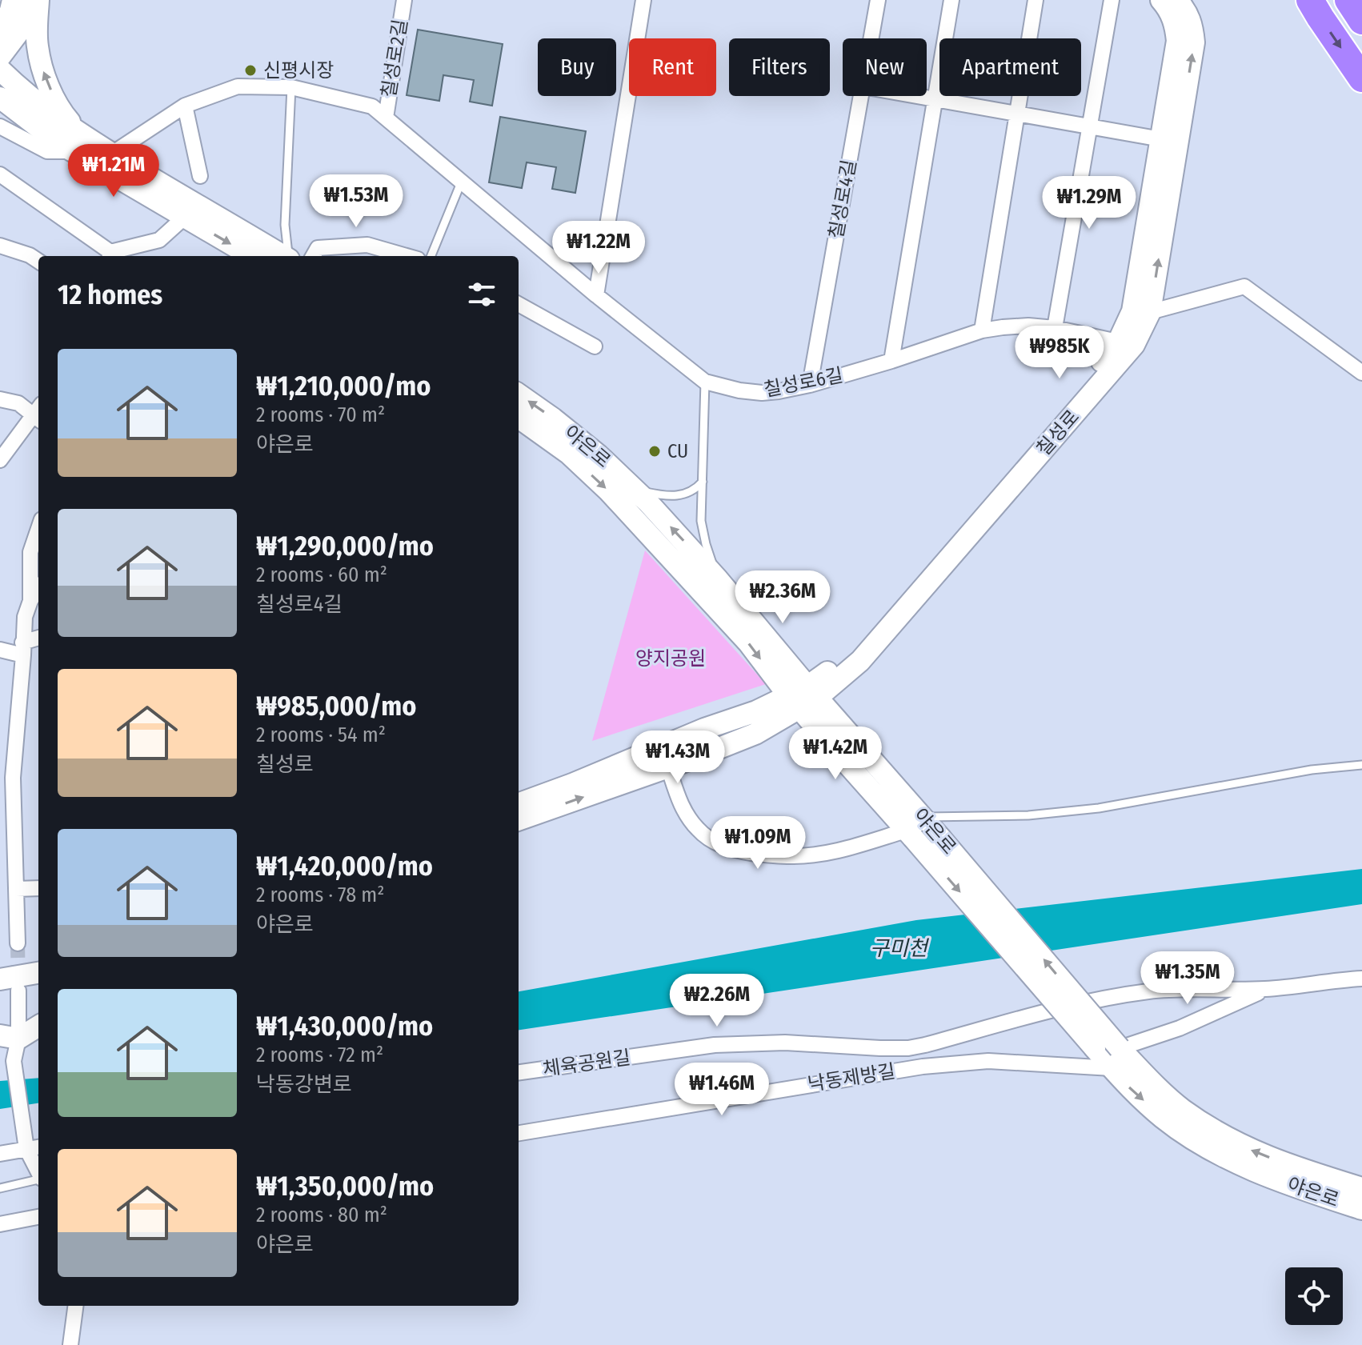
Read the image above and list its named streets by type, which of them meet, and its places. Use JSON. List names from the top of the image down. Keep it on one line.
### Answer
{"streets":{"street":["칠성로2길","칠성로4길","칠성로6길","칠성로","야은로","체육공원길","낙동제방길"]},"crossings":[["칠성로2길","칠성로6길"],["칠성로4길","칠성로6길"],["칠성로6길","칠성로"],["칠성로","야은로"],["야은로","낙동제방길"]],"water":["구미천"],"parks":["양지공원"],"places":["신평시장","CU"],"page":{"chip":["Buy","Rent","Filters","New","Apartment"],"price":["₩1.21M","₩1.53M","₩1.29M","₩1.22M","₩985K","₩2.36M","₩1.42M","₩1.43M","₩1.09M","₩1.35M","₩2.26M","₩1.46M"],"heading":"12 homes","list":[{"name":"₩1,210,000/mo","note":"2 rooms · 70 m² · 야은로"},{"name":"₩1,290,000/mo","note":"2 rooms · 60 m² · 칠성로4길"},{"name":"₩985,000/mo","note":"2 rooms · 54 m² · 칠성로"},{"name":"₩1,420,000/mo","note":"2 rooms · 78 m² · 야은로"},{"name":"₩1,430,000/mo","note":"2 rooms · 72 m² · 낙동강변로"},{"name":"₩1,350,000/mo","note":"2 rooms · 80 m² · 야은로"}]}}
